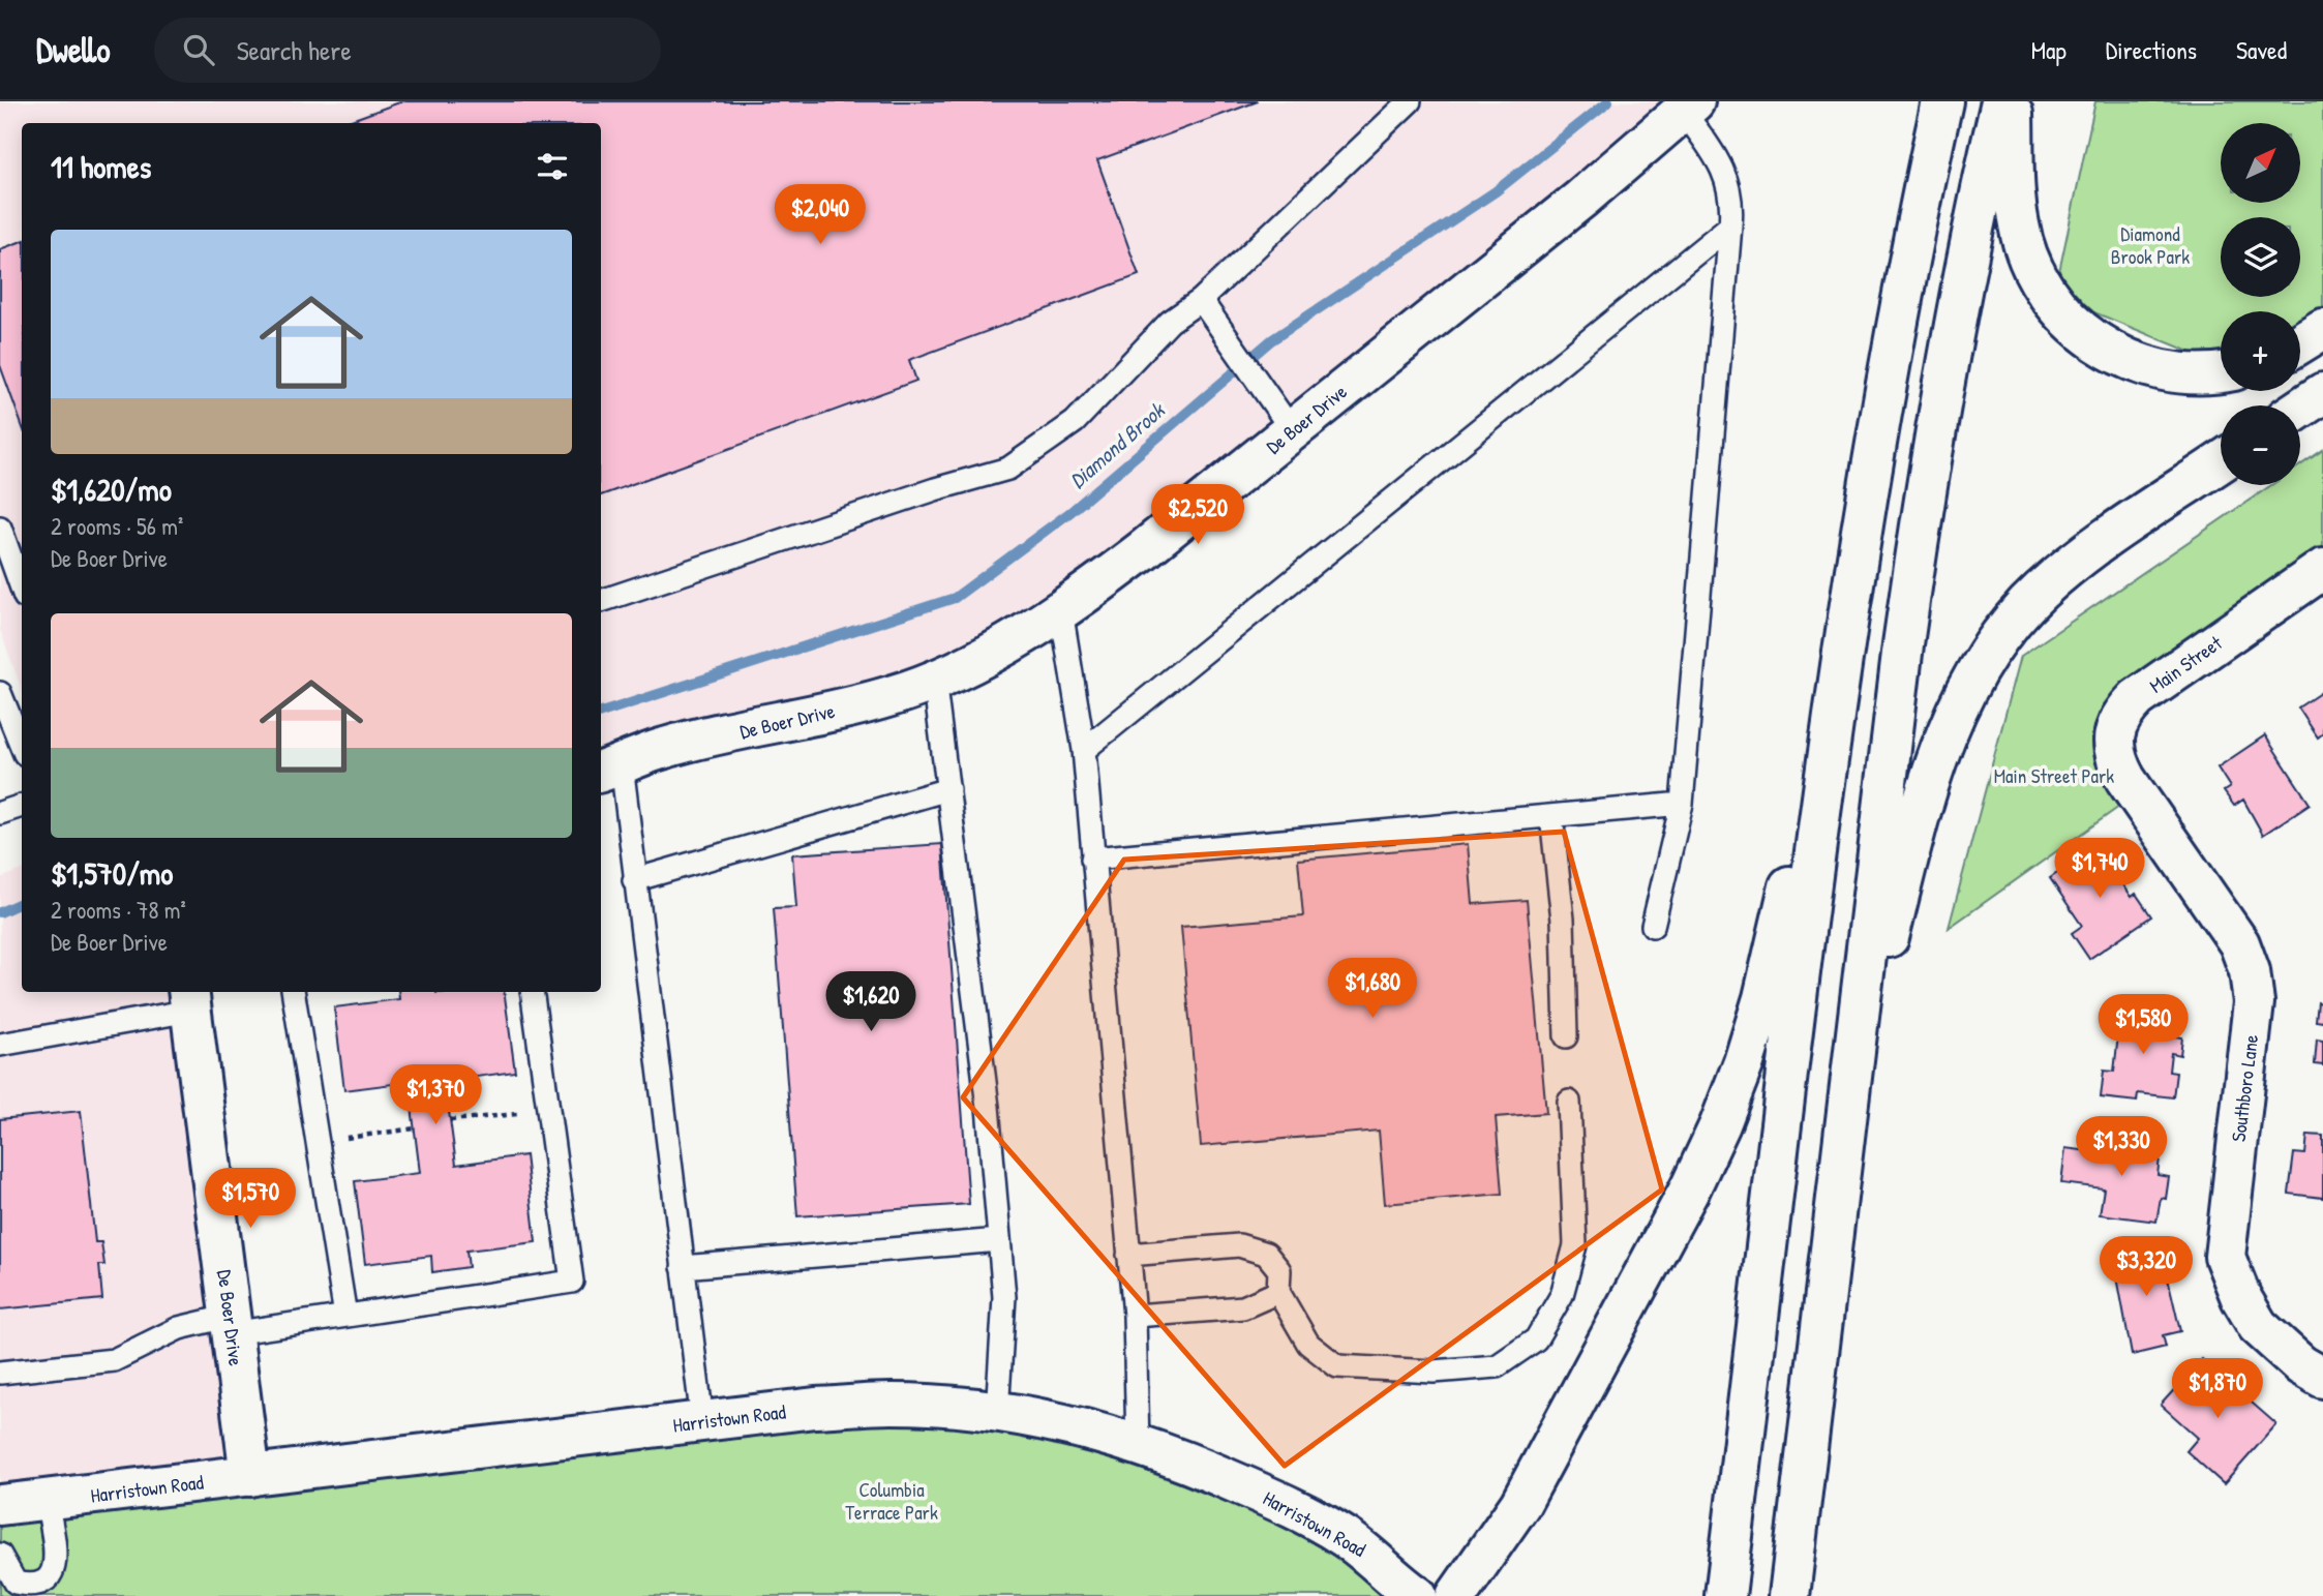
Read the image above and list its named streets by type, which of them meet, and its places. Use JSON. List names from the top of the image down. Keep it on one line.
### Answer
{"streets":{"main road":["De Boer Drive","Main Street","Southboro Lane","Harristown Road"]},"crossings":[["De Boer Drive","Harristown Road"],["Main Street","Southboro Lane"]],"water":["Diamond Brook"],"parks":["Diamond Brook Park","Main Street Park","Columbia Terrace Park"],"north":"top right","page":{"header":"Dwello","search":"Search here","nav":["Map","Directions","Saved"],"map_buttons":["+","−"],"heading":"11 homes","price":["$2,040","$2,520","$1,740","$1,680","$1,620","$1,580","$1,370","$1,330","$1,570","$3,320","$1,870"],"list":[{"name":"$1,620/mo","note":"2 rooms · 56 m² · De Boer Drive"},{"name":"$1,570/mo","note":"2 rooms · 78 m² · De Boer Drive"}]}}
